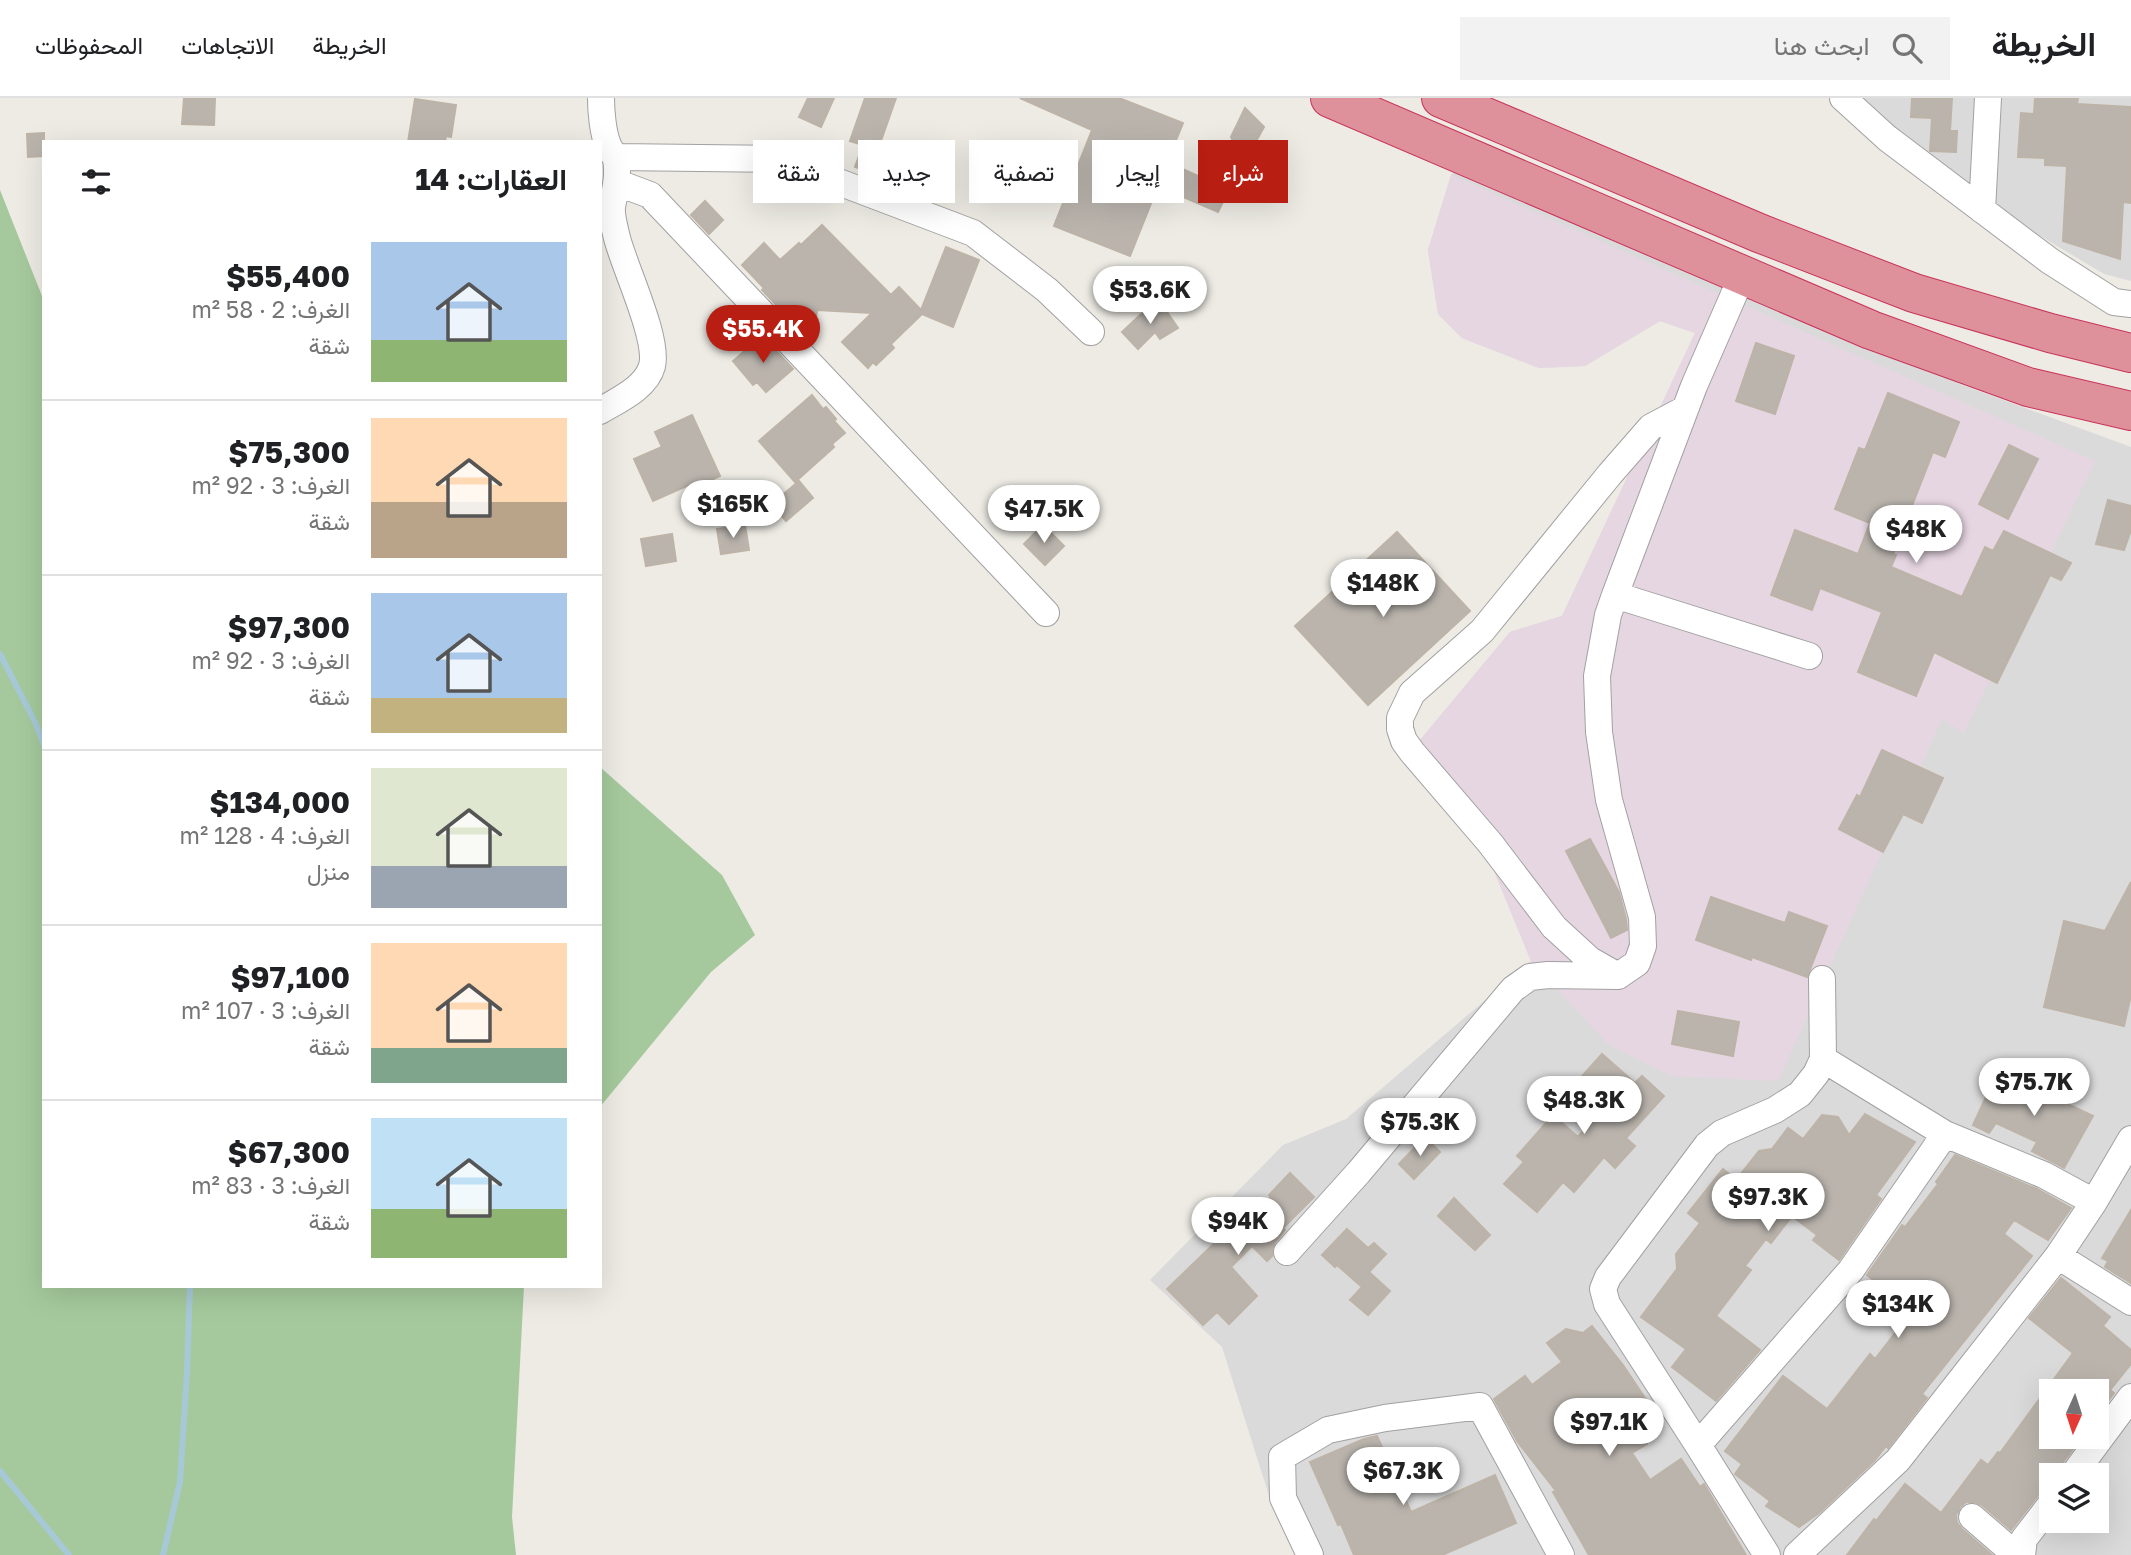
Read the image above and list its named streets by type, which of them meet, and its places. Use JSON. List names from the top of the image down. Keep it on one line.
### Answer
{"north":"bottom","page":{"header":"الخريطة","search":"ابحث هنا","nav":["الخريطة","الاتجاهات","المحفوظات"],"chip":["شراء","إيجار","تصفية","جديد","شقة"],"heading":"العقارات: 14","list":[{"name":"$55,400","note":"الغرف: 2 · 58 m² · شقة"},{"name":"$75,300","note":"الغرف: 3 · 92 m² · شقة"},{"name":"$97,300","note":"الغرف: 3 · 92 m² · شقة"},{"name":"$134,000","note":"الغرف: 4 · 128 m² · منزل"},{"name":"$97,100","note":"الغرف: 3 · 107 m² · شقة"},{"name":"$67,300","note":"الغرف: 3 · 83 m² · شقة"}],"price":["$53.6K","$55.4K","$165K","$47.5K","$48K","$148K","$75.7K","$48.3K","$75.3K","$97.3K","$94K","$134K","$97.1K","$67.3K"]}}
